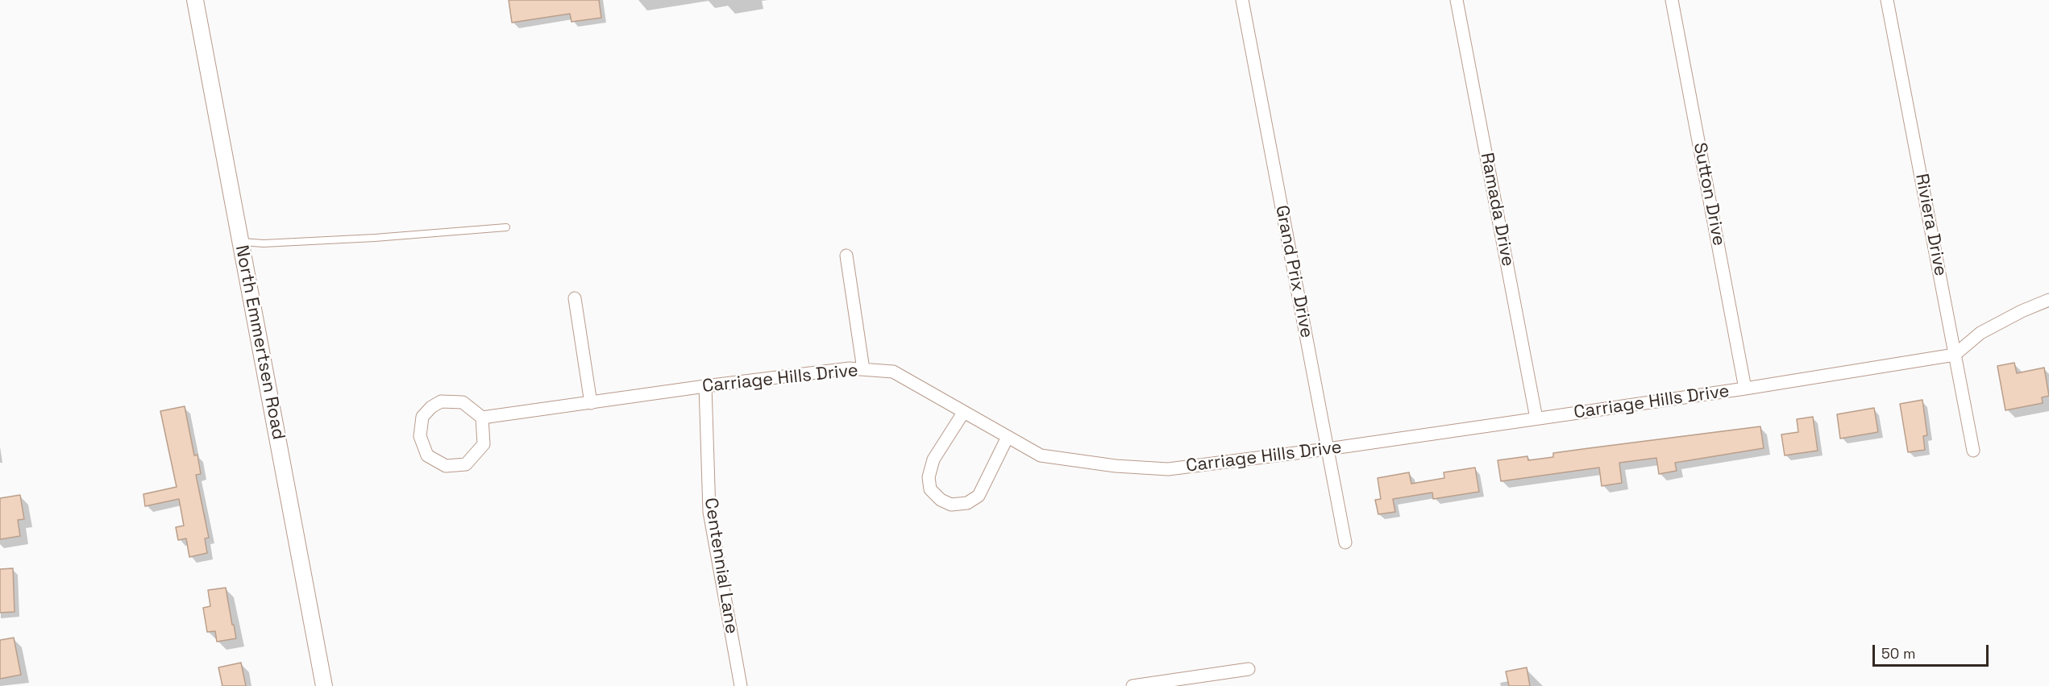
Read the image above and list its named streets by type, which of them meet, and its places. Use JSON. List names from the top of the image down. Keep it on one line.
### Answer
{"streets":{"street":["Sutton Drive","Ramada Drive","Riviera Drive","Grand Prix Drive","North Emmertsen Road","Carriage Hills Drive","Centennial Lane"]},"crossings":[["Sutton Drive","Carriage Hills Drive"],["Ramada Drive","Carriage Hills Drive"],["Riviera Drive","Carriage Hills Drive"],["Grand Prix Drive","Carriage Hills Drive"],["Carriage Hills Drive","Centennial Lane"]],"scale_bar":"50 m"}
